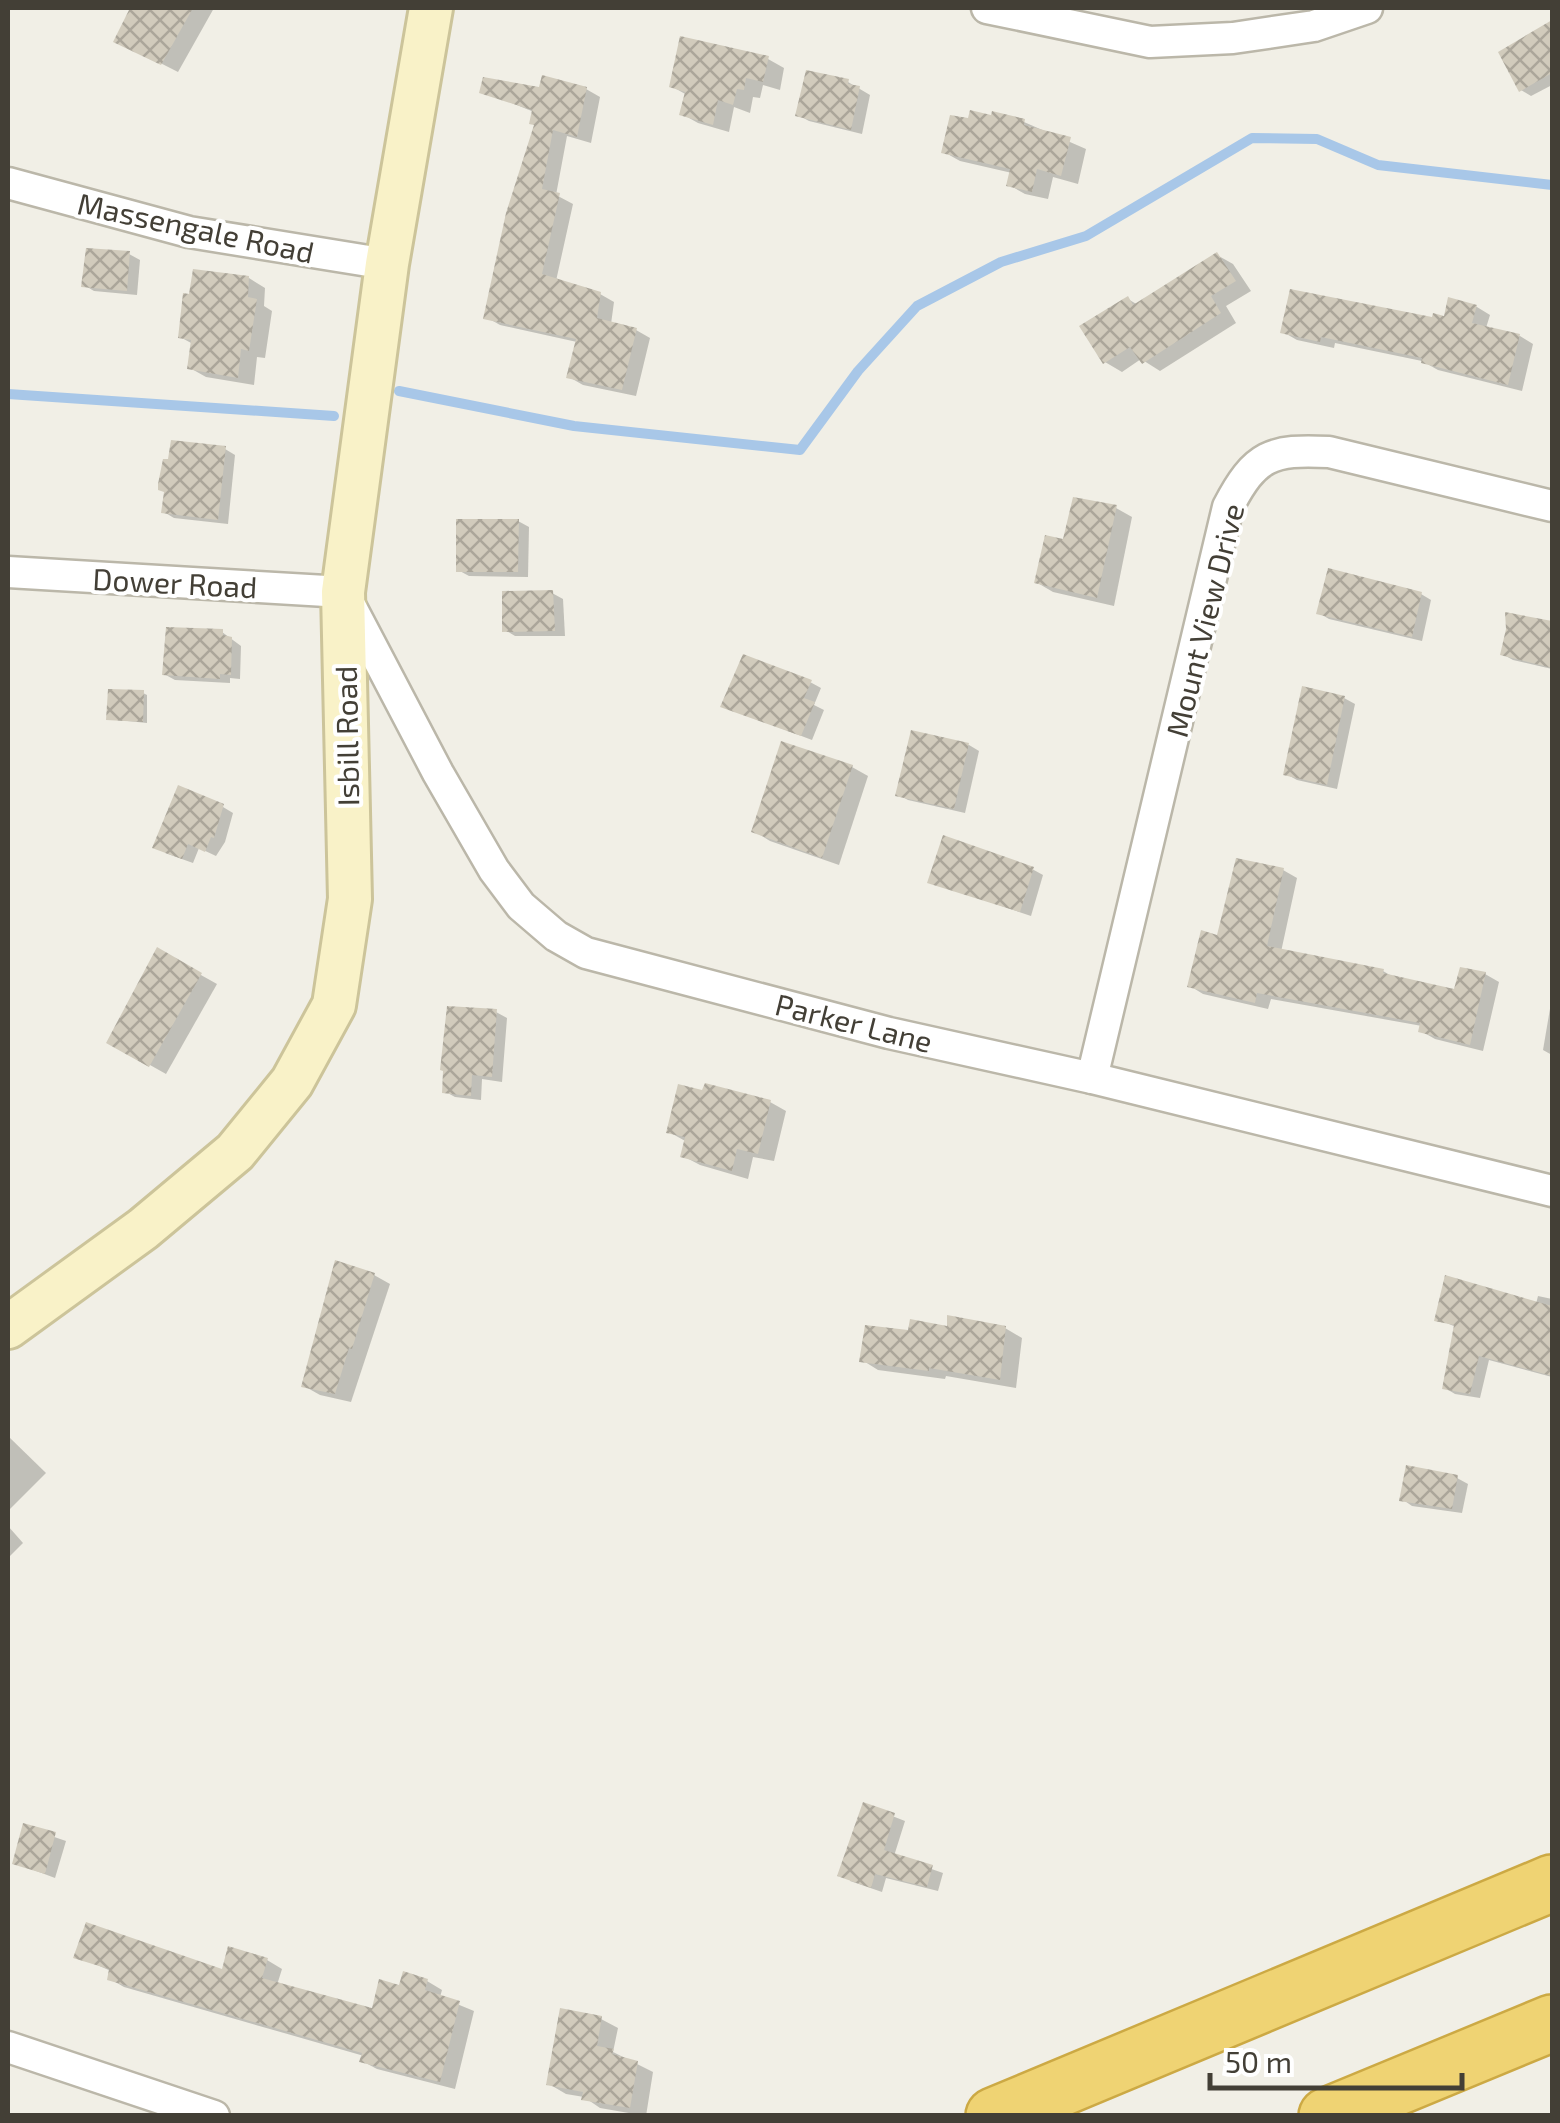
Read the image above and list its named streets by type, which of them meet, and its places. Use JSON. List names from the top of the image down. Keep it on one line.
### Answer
{"streets":{"street":["Massengale Road","Dower Road","Mount View Drive","Isbill Road","Parker Lane"]},"crossings":[["Massengale Road","Isbill Road"],["Dower Road","Isbill Road"],["Dower Road","Parker Lane"],["Mount View Drive","Parker Lane"],["Isbill Road","Parker Lane"]],"scale_bar":"50 m"}
